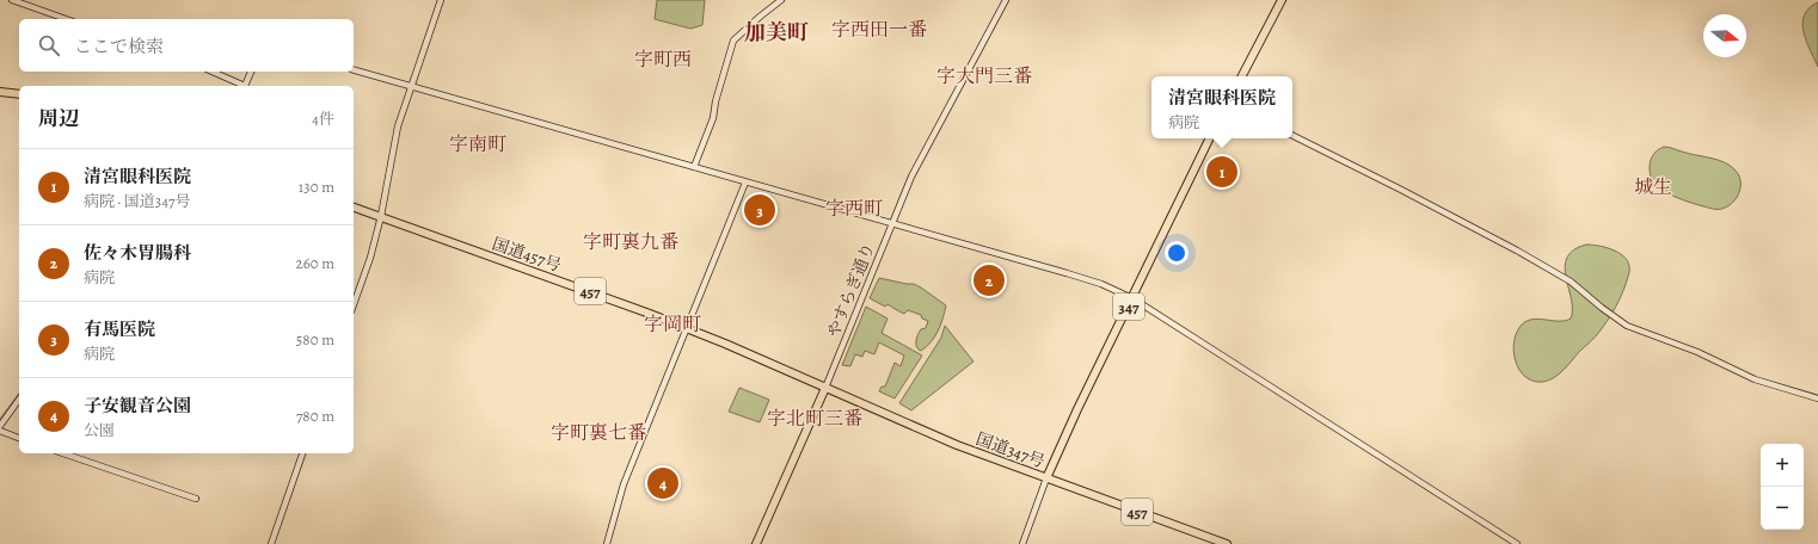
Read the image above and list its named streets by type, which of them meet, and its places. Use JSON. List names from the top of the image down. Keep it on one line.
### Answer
{"streets":{"highway":["国道457号","457","347","国道347号"],"street":["やすらぎ通り"]},"crossings":[["国道457号","やすらぎ通り"],["国道457号","国道347号"],["やすらぎ通り","国道347号"],["457","国道347号"]],"districts":["字西田一番","加美町","字町西","字大門三番","字南町","城生","字西町","字町裏九番","字岡町","字北町三番","字町裏七番"],"north":"right","page":{"search":"ここで検索","popup":["清宮眼科医院","病院"],"heading":["周辺","4件"],"list":[{"mark":"1","name":"清宮眼科医院","note":"病院 · 国道347号","value":"130 m"},{"mark":"2","name":"佐々木胃腸科","note":"病院","value":"260 m"},{"mark":"3","name":"有馬医院","note":"病院","value":"580 m"},{"mark":"4","name":"子安観音公園","note":"公園","value":"780 m"}],"pins":["1","3","2","4"],"map_buttons":["+","−"]}}
